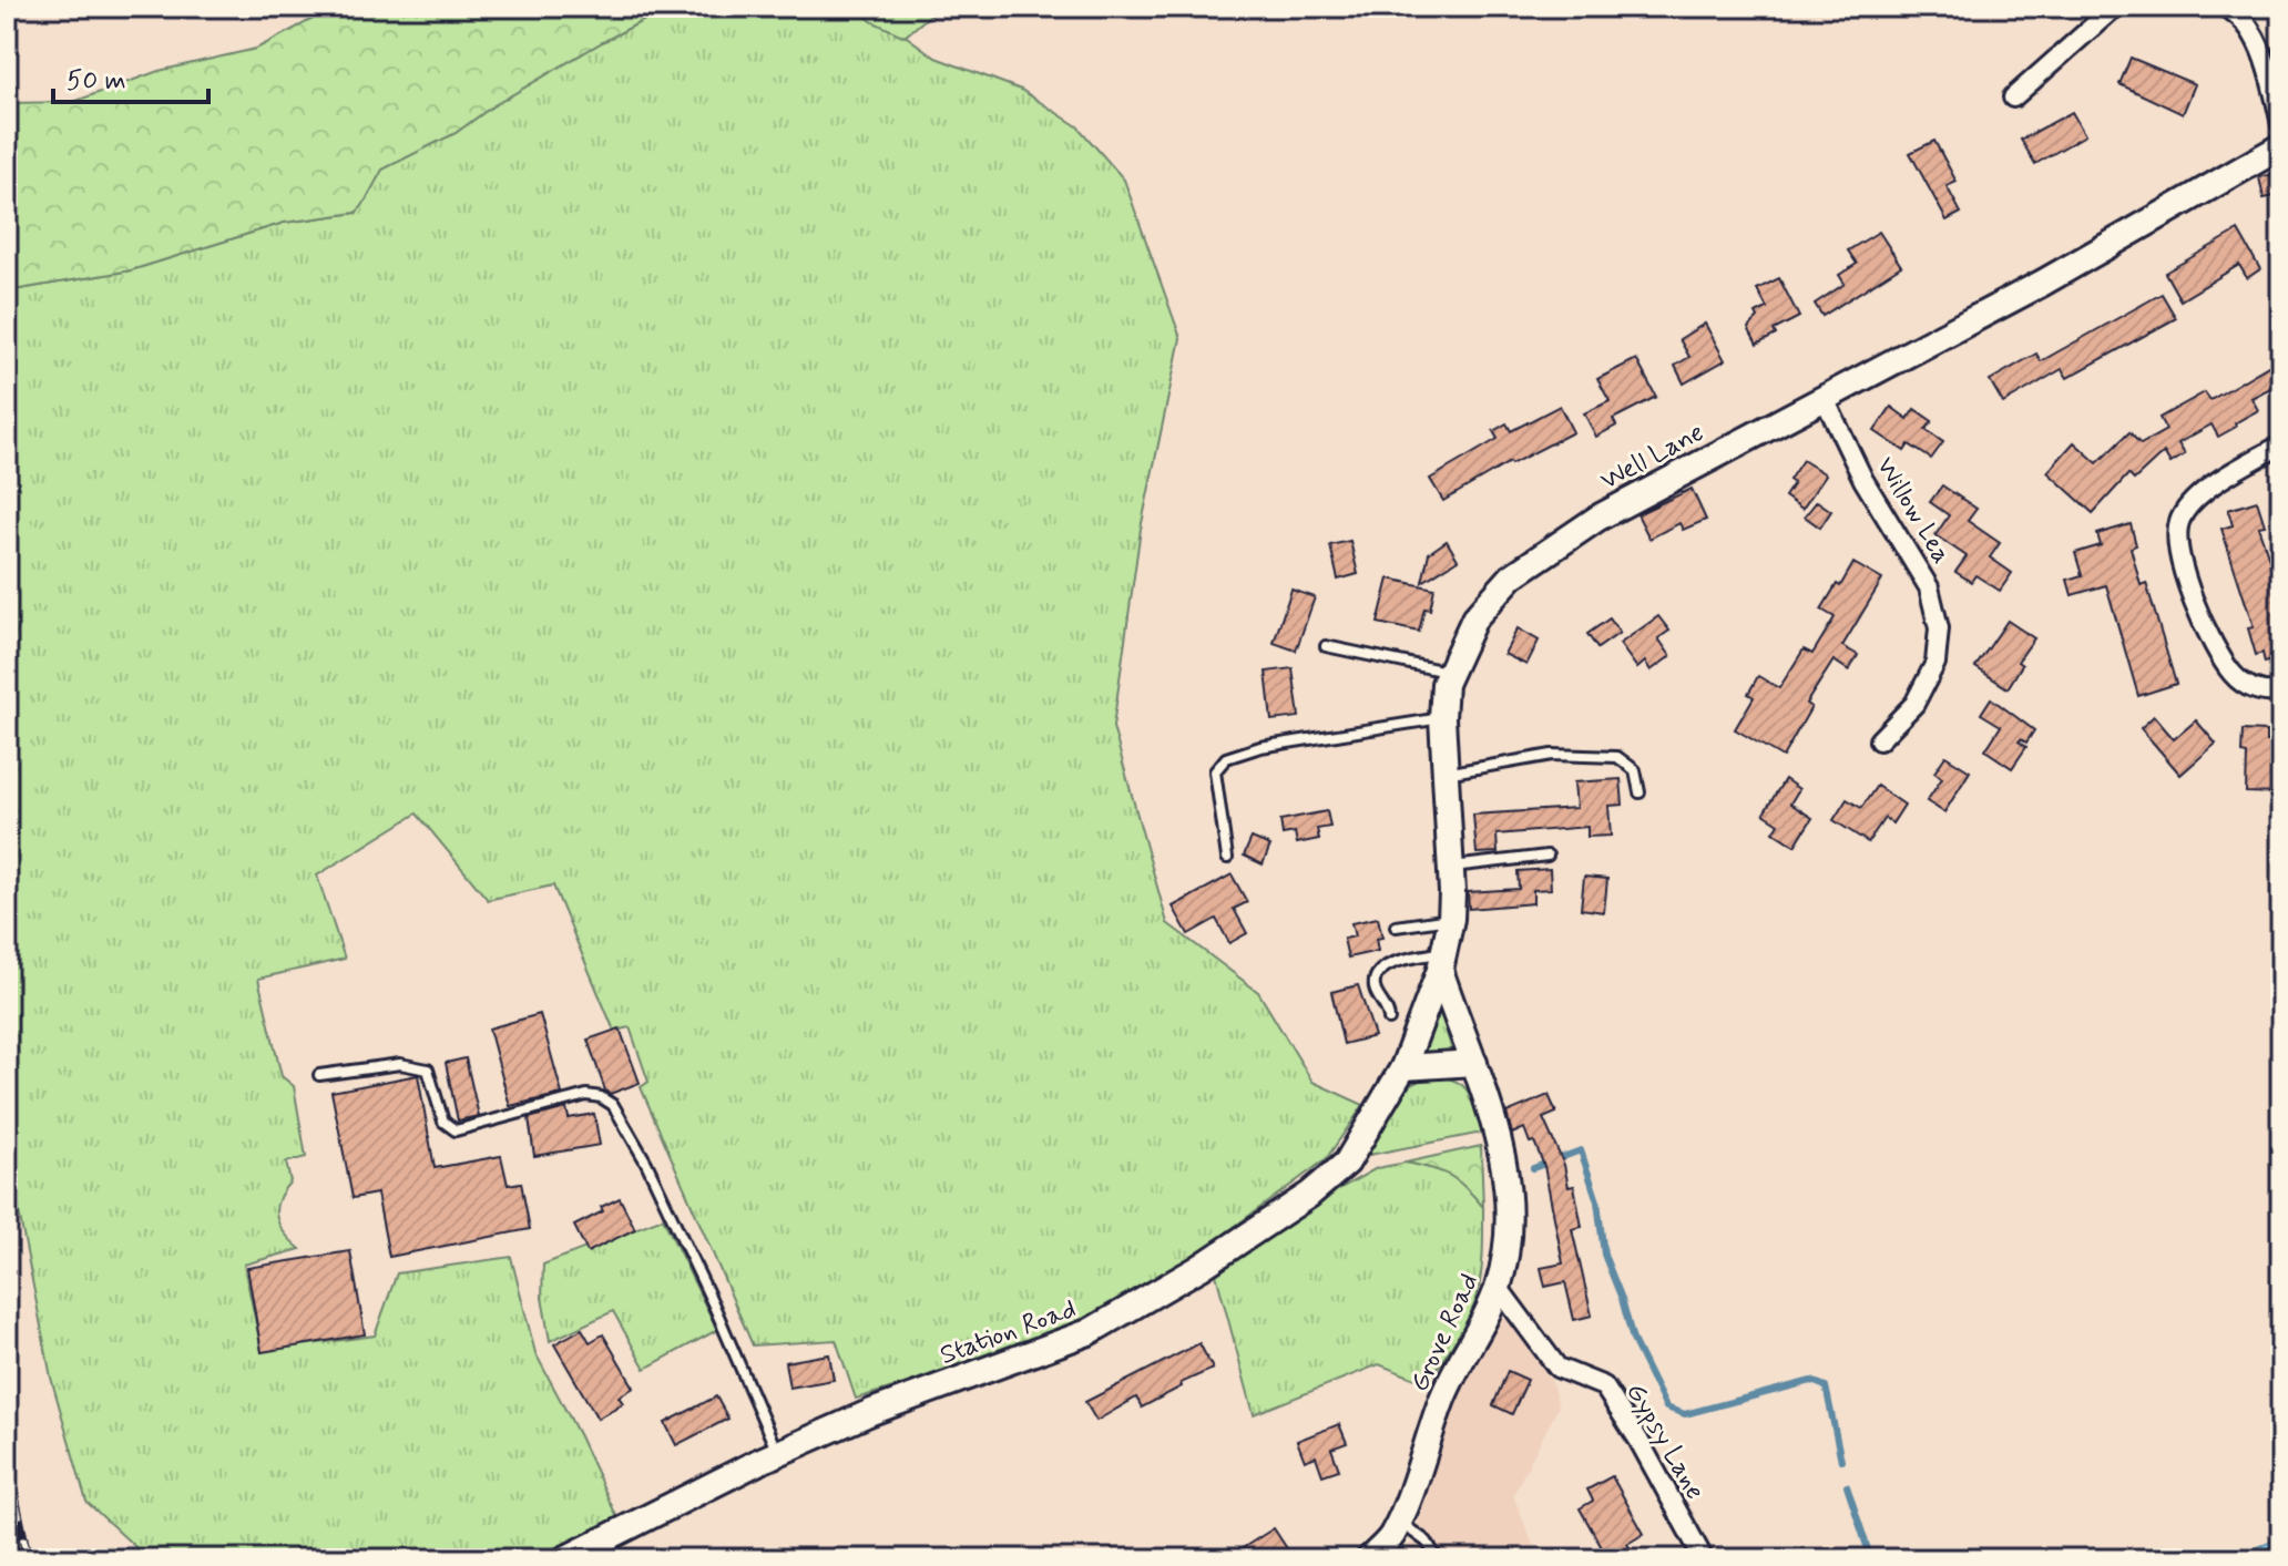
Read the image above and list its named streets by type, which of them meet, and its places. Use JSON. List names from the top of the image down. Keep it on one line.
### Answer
{"streets":{"street":["Well Lane","Willow Lea","Station Road","Grove Road","Gypsy Lane"]},"crossings":[["Well Lane","Willow Lea"],["Well Lane","Station Road"],["Well Lane","Grove Road"],["Grove Road","Gypsy Lane"]],"scale_bar":"50 m"}
